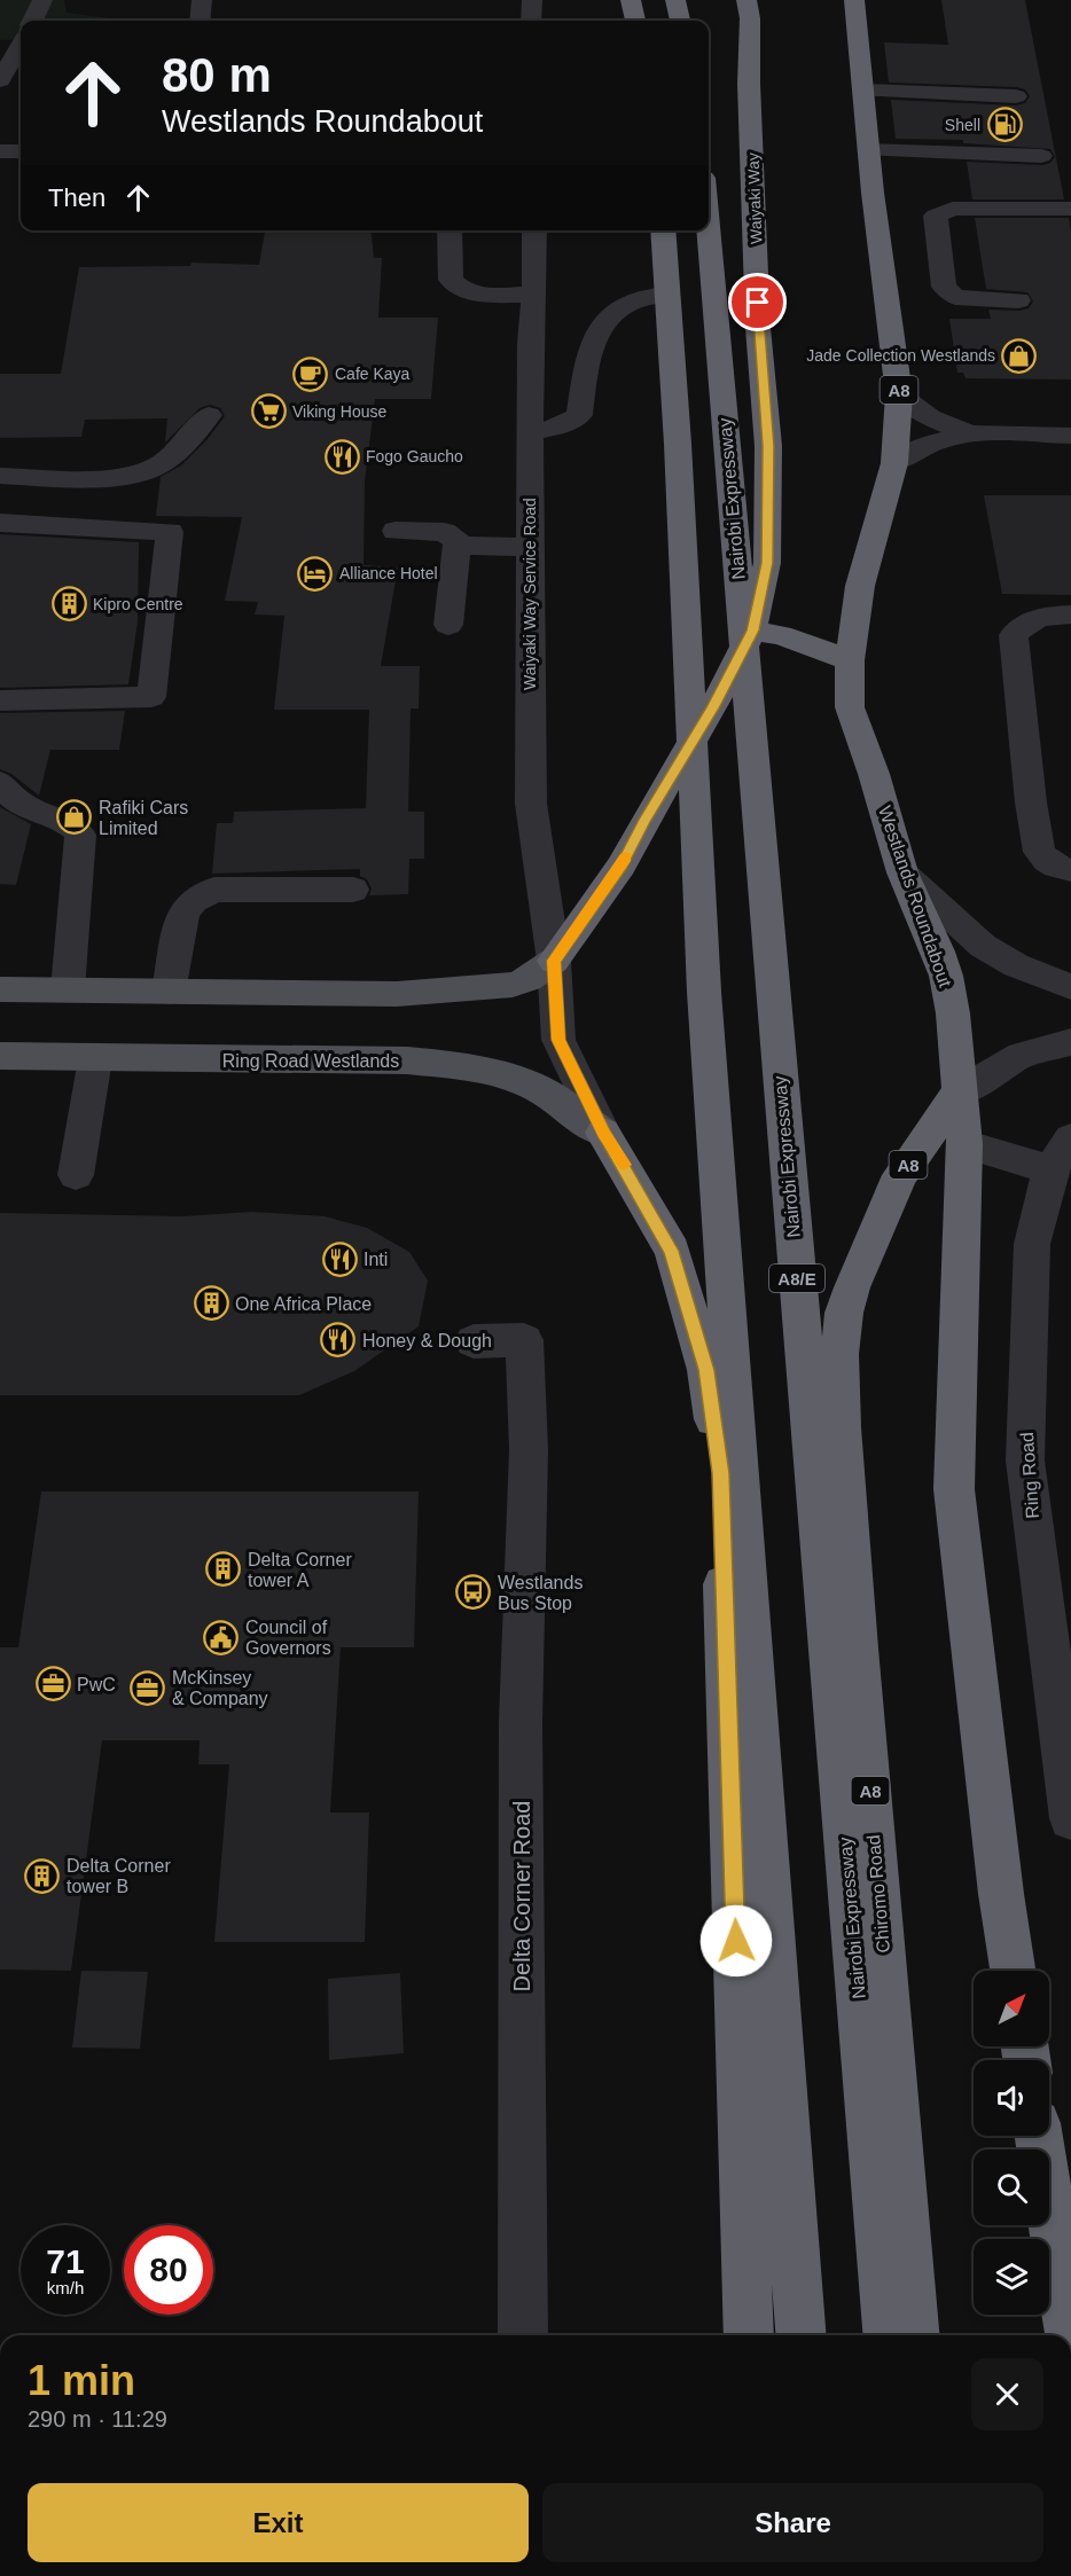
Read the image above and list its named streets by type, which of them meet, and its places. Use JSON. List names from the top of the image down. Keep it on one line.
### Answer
{"streets":{"highway":["Waiyaki Way","A8","Nairobi Expressway","Westlands Roundabout","A8/E","Chiromo Road"],"main road":["Ring Road Westlands"],"street":["Waiyaki Way Service Road","Ring Road","Delta Corner Road"]},"crossings":[["Waiyaki Way","Waiyaki Way Service Road"],["A8","Westlands Roundabout"],["Westlands Roundabout","Chiromo Road"]],"places":{"fuel station":["Shell"],"shop":["Jade Collection Westlands","Rafiki Cars Limited"],"cafe":["Cafe Kaya"],"supermarket":["Viking House"],"restaurant":["Fogo Gaucho","Inti","Honey & Dough"],"hotel":["Alliance Hotel"],"building":["Kipro Centre","One Africa Place","Delta Corner tower A","Delta Corner tower B"],"bus stop":["Westlands Bus Stop"],"public building":["Council of Governors"],"office":["PwC","McKinsey & Company"]},"north":"top right","page":{"turn":["80 m","Westlands Roundabout"],"then":"Then","speed":"71 km/h","limit":"80","heading":["1 min","290 m · 11:29"],"buttons":["Exit","Share"]}}
